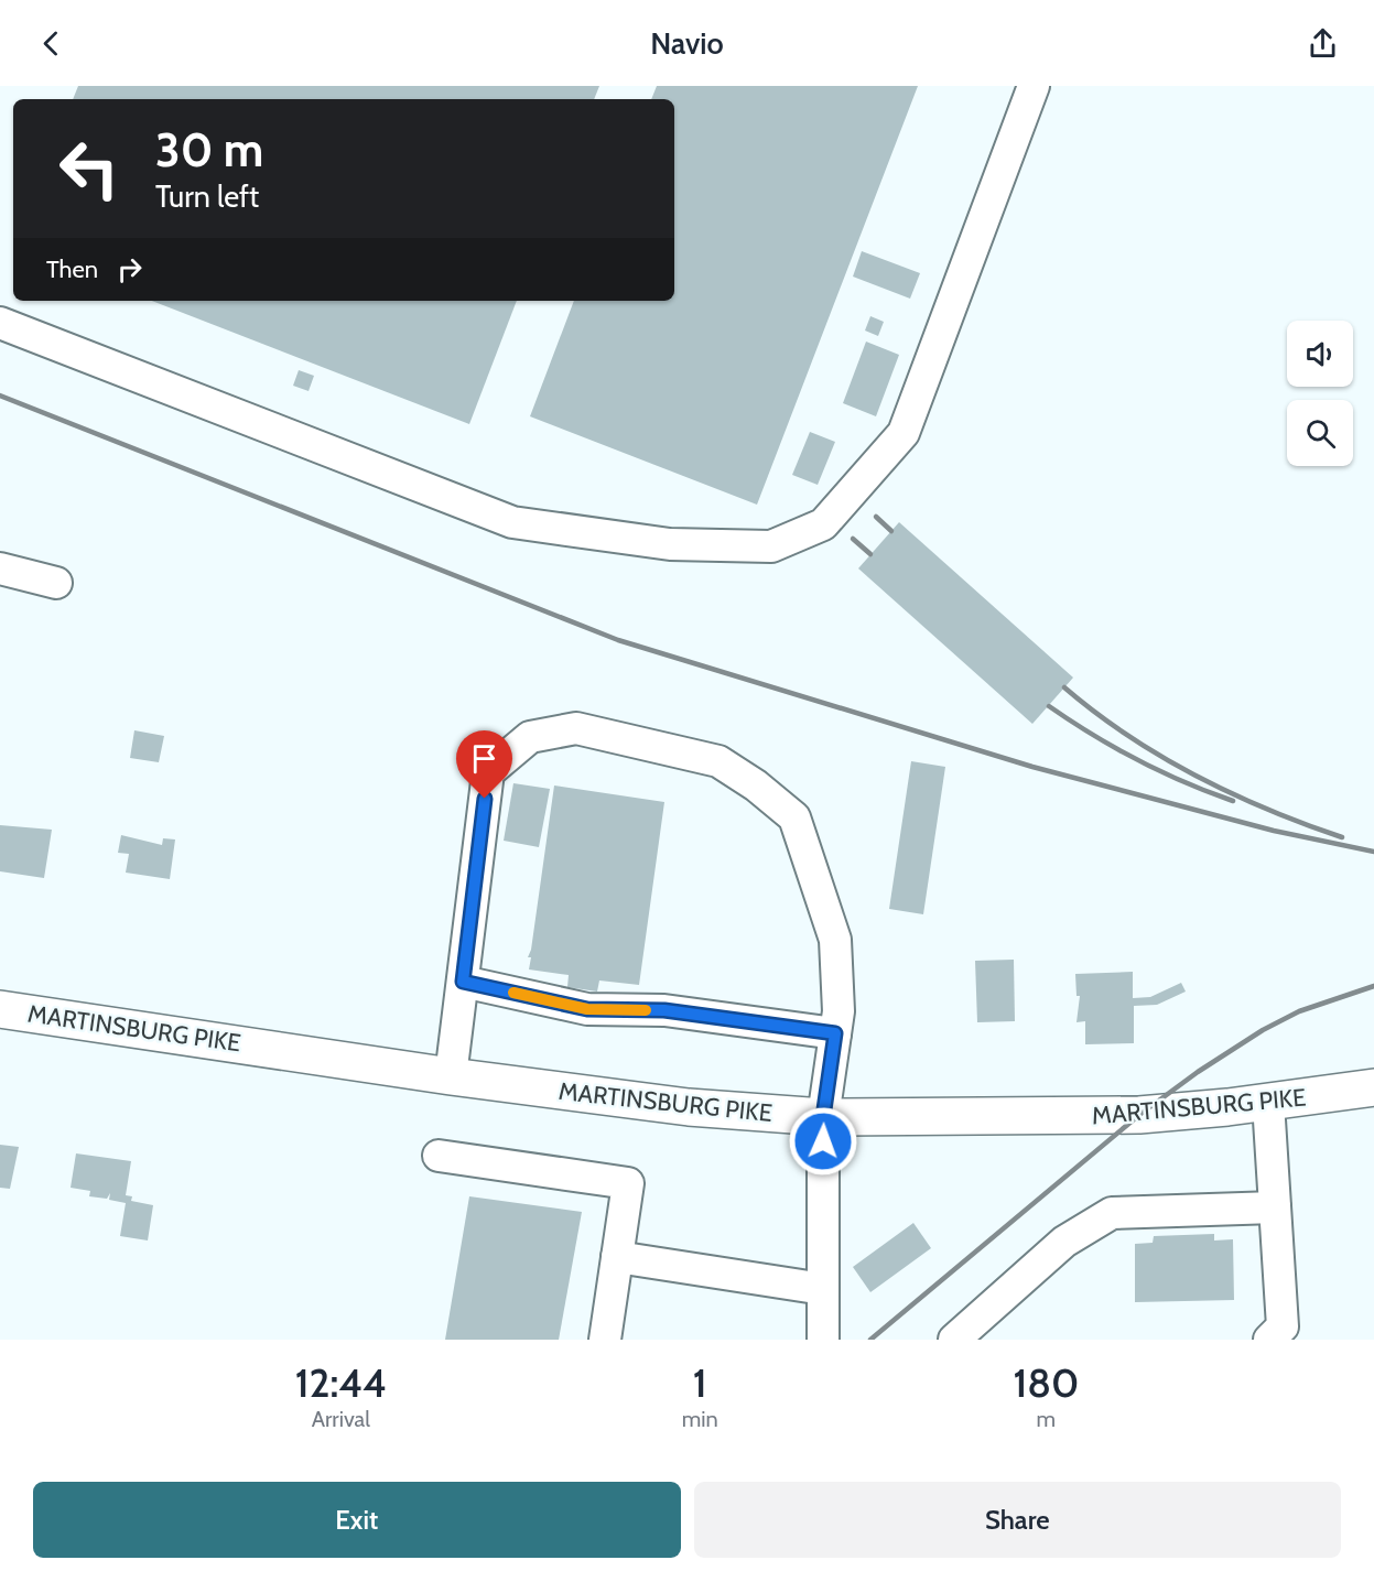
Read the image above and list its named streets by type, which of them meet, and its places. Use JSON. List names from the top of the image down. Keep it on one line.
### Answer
{"streets":{"main road":["MARTINSBURG PIKE"]},"page":{"header":"Navio","turn":["30 m","Turn left"],"then":"Then","eta":["12:44","Arrival","1","min","180","m"],"buttons":["Exit","Share"]}}
